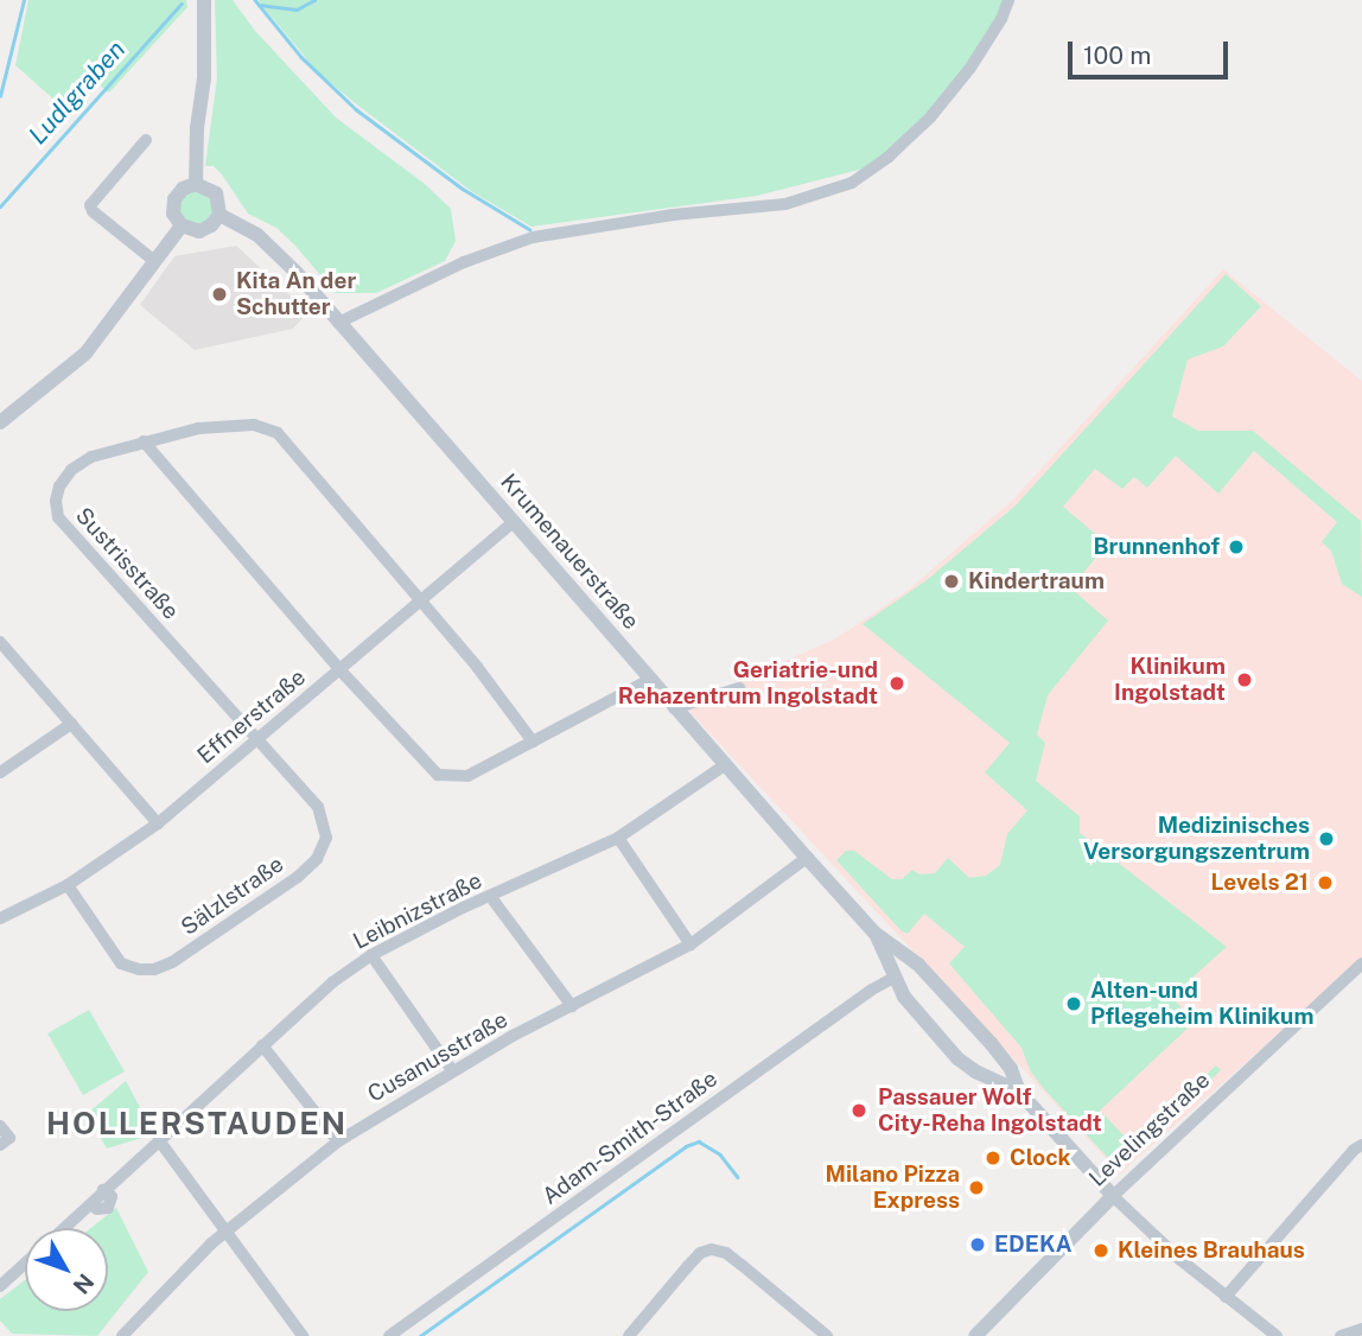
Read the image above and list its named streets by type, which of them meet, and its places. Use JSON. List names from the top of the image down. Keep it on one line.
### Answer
{"streets":{"street":["Krumenauerstraße","Sustrisstraße","Effnerstraße","Sälzlstraße","Leibnizstraße","Cusanusstraße","Levelingstraße","Adam-Smith-Straße"]},"crossings":[["Krumenauerstraße","Effnerstraße"],["Krumenauerstraße","Leibnizstraße"],["Krumenauerstraße","Cusanusstraße"],["Krumenauerstraße","Levelingstraße"],["Krumenauerstraße","Adam-Smith-Straße"],["Sustrisstraße","Effnerstraße"],["Sustrisstraße","Sälzlstraße"],["Effnerstraße","Sälzlstraße"]],"districts":["HOLLERSTAUDEN"],"water":["Ludlgraben"],"places":["Kita An der Schutter","Brunnenhof","Kindertraum","Klinikum Ingolstadt","Geriatrie-und Rehazentrum Ingolstadt","Medizinisches Versorgungszentrum","Levels 21","Alten-und Pflegeheim Klinikum","Passauer Wolf City-Reha Ingolstadt","Clock","Milano Pizza Express","EDEKA","Kleines Brauhaus"],"scale_bar":"100 m","north":"bottom right"}
